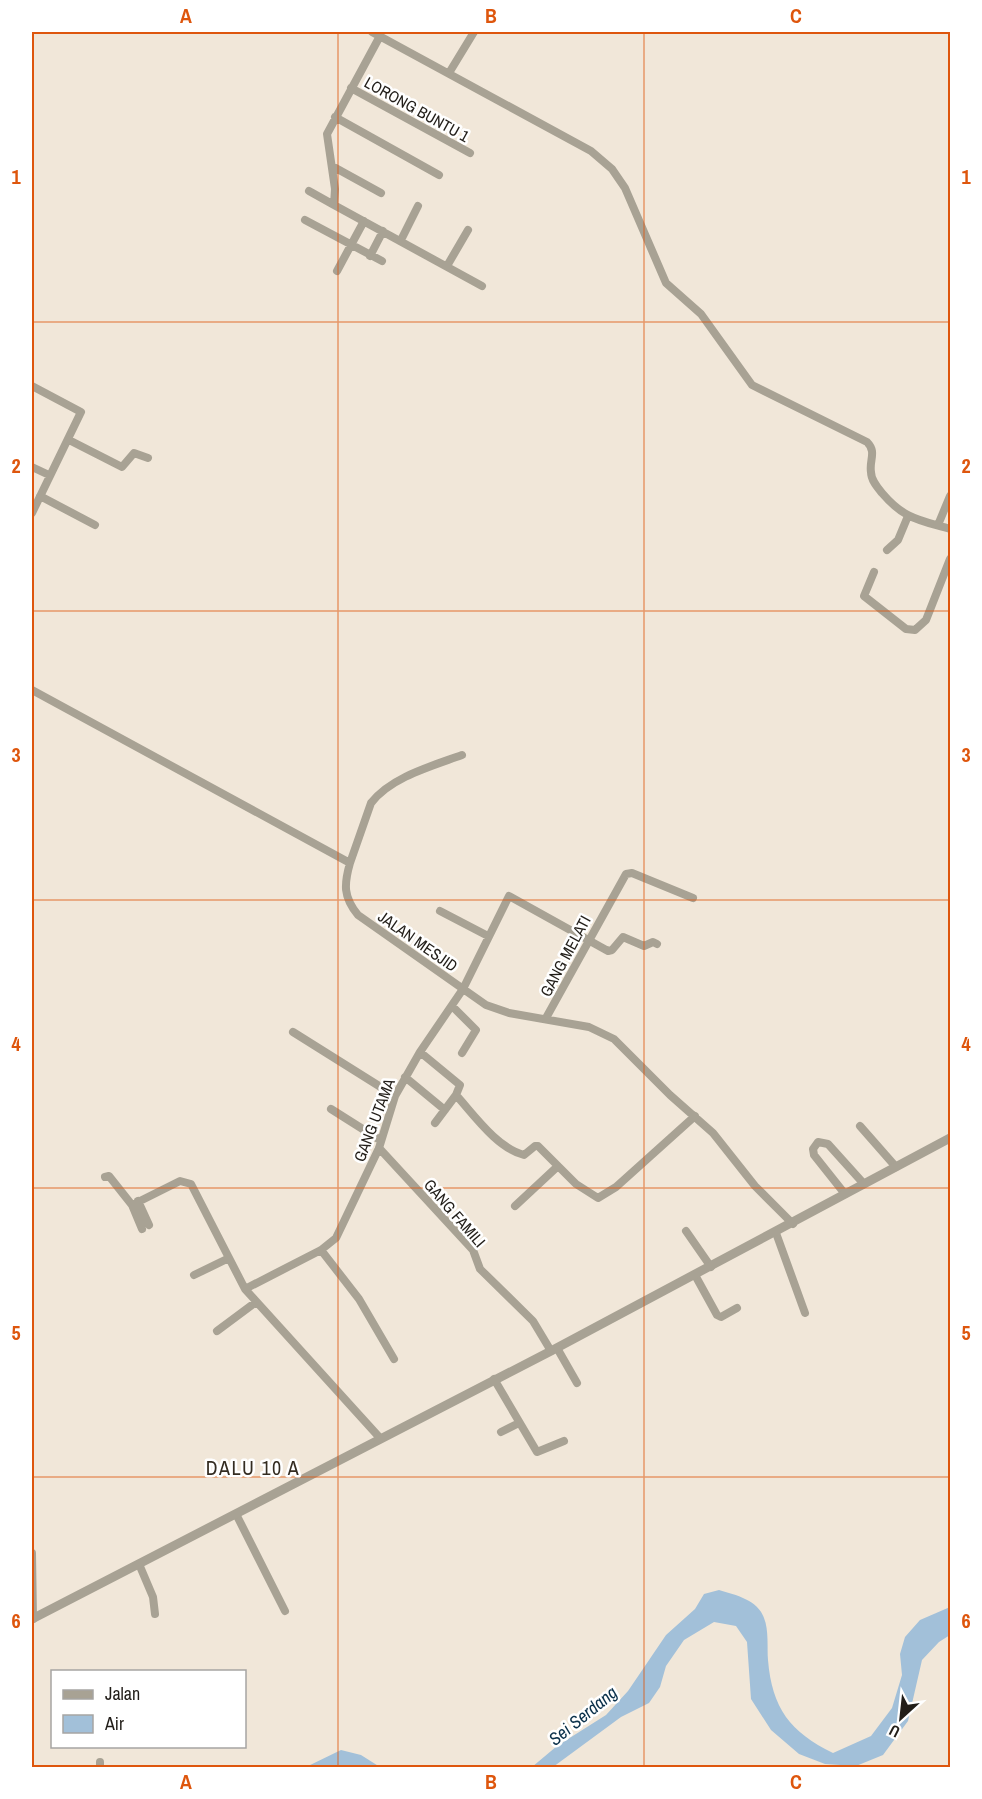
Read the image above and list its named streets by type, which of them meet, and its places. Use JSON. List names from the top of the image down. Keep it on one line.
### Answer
{"streets":{"street":["LORONG BUNTU 1","JALAN MESJID","GANG MELATI","GANG UTAMA","GANG FAMILI"]},"crossings":[["JALAN MESJID","GANG MELATI"],["JALAN MESJID","GANG UTAMA"],["GANG MELATI","GANG UTAMA"],["GANG UTAMA","GANG FAMILI"]],"districts":["DALU 10 A"],"water":["Sei Serdang"],"legend":["Jalan","Air"],"north":"bottom left","grid":{"columns":["A","B","C"],"rows":["1","2","3","4","5","6"]}}
